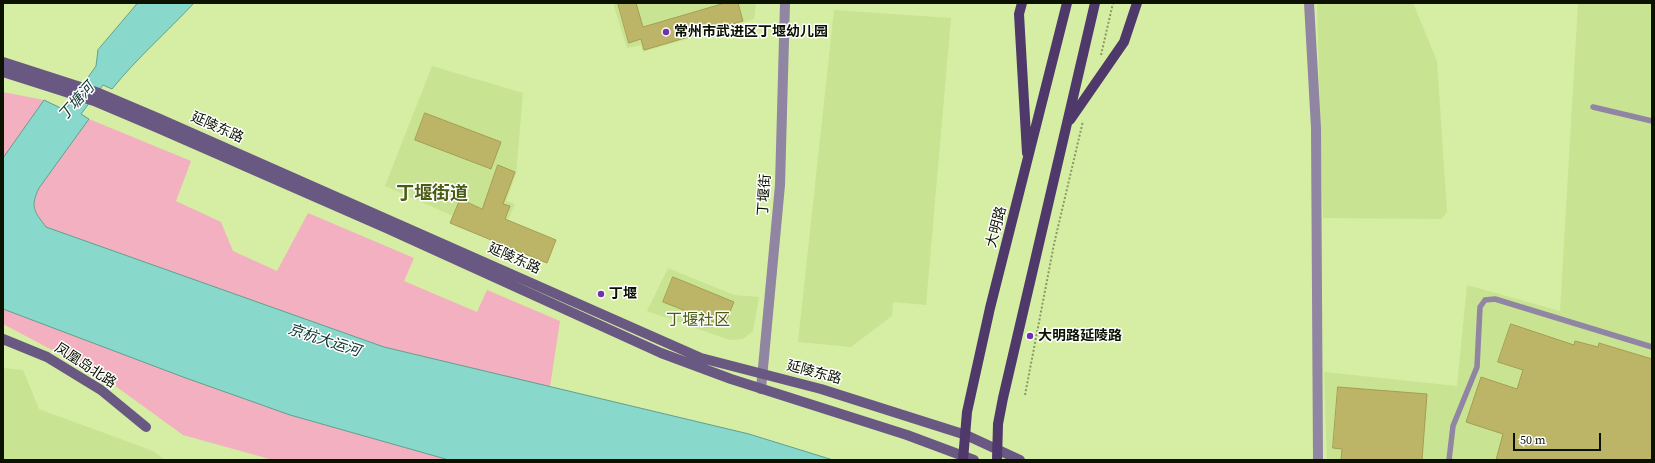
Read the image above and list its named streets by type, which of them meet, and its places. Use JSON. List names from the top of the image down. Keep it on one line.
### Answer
{"streets":{"main road":["延陵东路","大明路","凤凰岛北路"],"street":["丁堰街"]},"crossings":[["延陵东路","丁堰街"],["延陵东路","大明路"]],"districts":["丁堰街道","丁堰社区"],"water":["丁塘河","京杭大运河"],"places":["常州市武进区丁堰幼儿园","丁堰","大明路延陵路"],"scale_bar":"50 m"}
